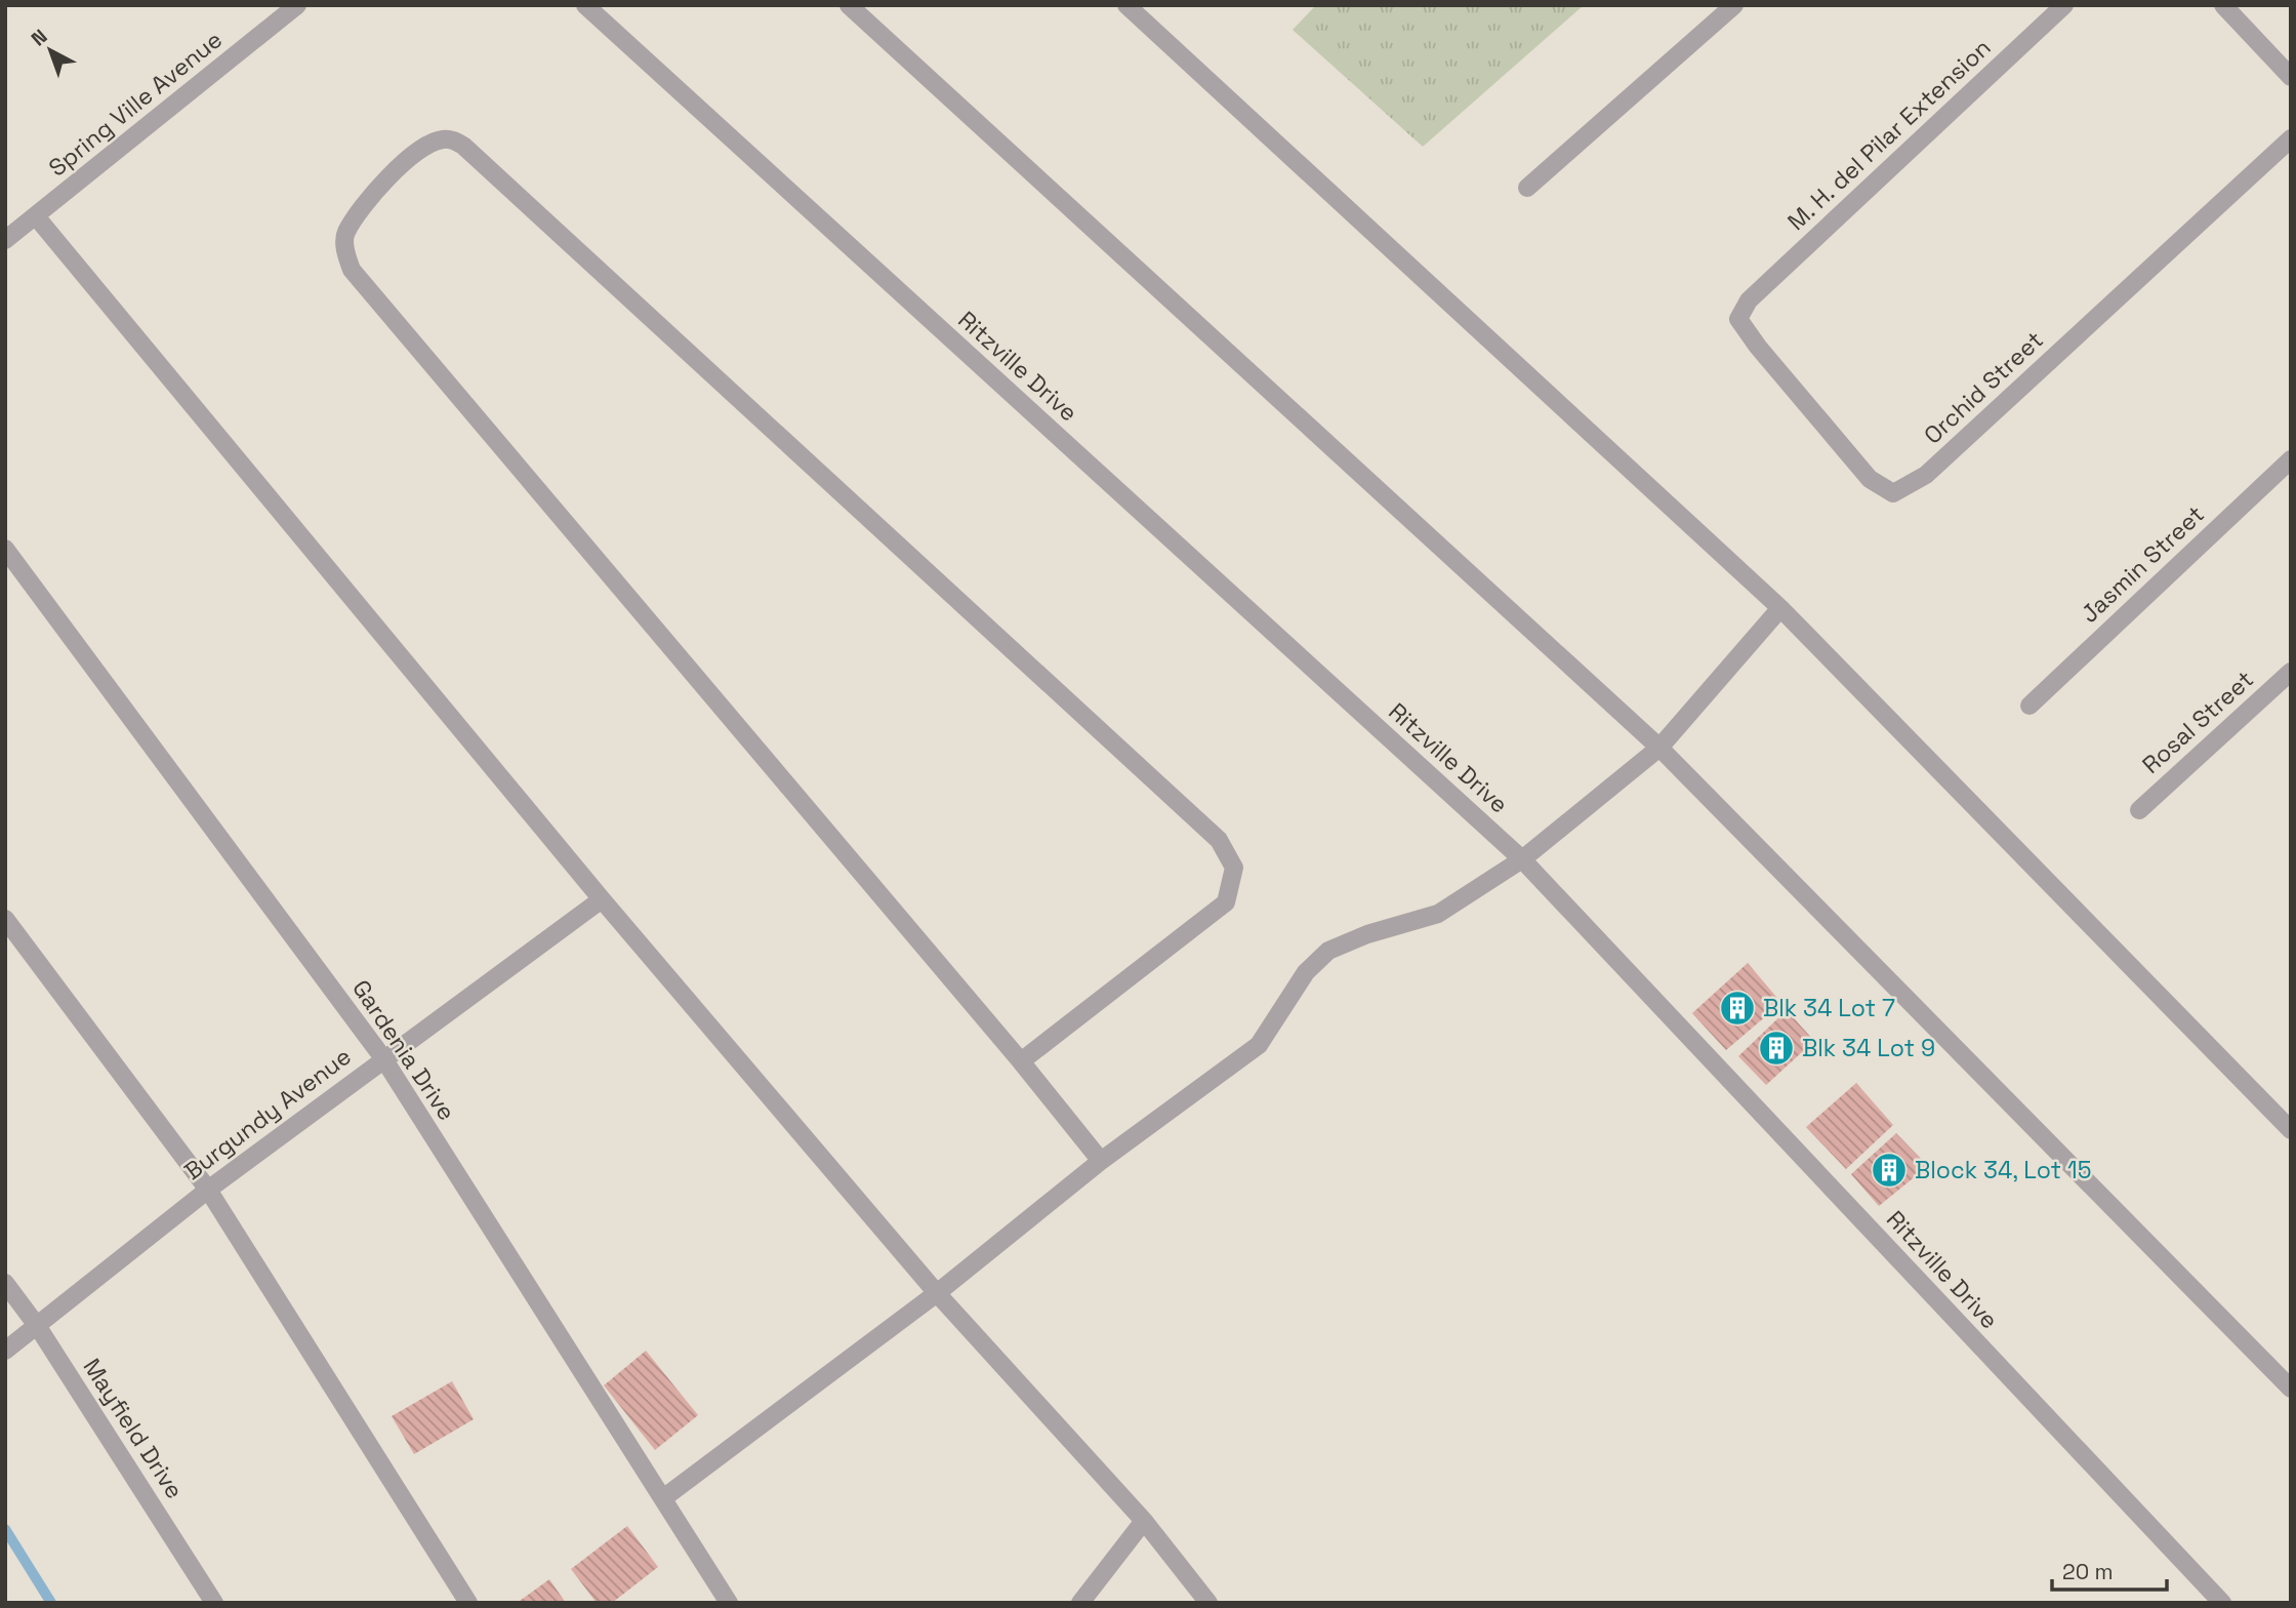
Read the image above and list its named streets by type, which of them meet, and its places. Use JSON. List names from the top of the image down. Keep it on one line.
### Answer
{"streets":{"street":["Spring Ville Avenue","M. H. del Pilar Extension","Ritzville Drive","Orchid Street","Jasmin Street","Rosal Street","Gardenia Drive","Burgundy Avenue","Mayfield Drive"]},"crossings":[["M. H. del Pilar Extension","Orchid Street"],["Gardenia Drive","Burgundy Avenue"],["Burgundy Avenue","Mayfield Drive"]],"places":{"building":["Blk 34 Lot 7","Blk 34 Lot 9","Block 34, Lot 15"]},"scale_bar":"20 m","north":"top left"}
